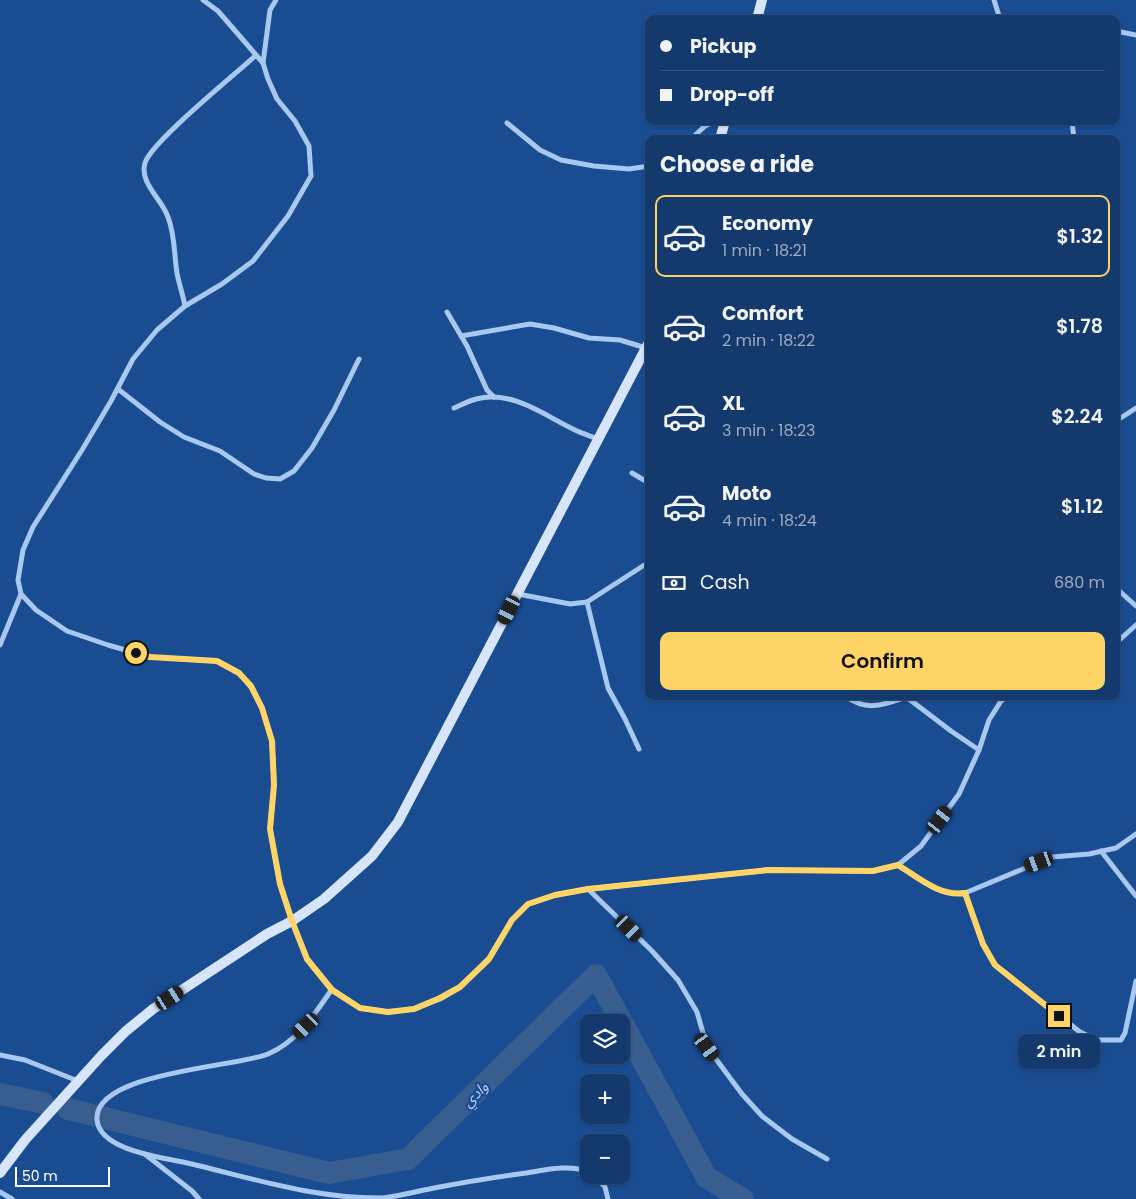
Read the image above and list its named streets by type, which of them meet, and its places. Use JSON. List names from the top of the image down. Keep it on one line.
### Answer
{"water":["وادي"],"scale_bar":"50 m","page":{"banner":["Pickup","Drop-off"],"heading":"Choose a ride","list":[{"name":"Economy","note":"1 min · 18:21","value":"$1.32"},{"name":"Comfort","note":"2 min · 18:22","value":"$1.78"},{"name":"XL","note":"3 min · 18:23","value":"$2.24"},{"name":"Moto","note":"4 min · 18:24","value":"$1.12"}],"pay":["Cash","680 m"],"buttons":"Confirm","map_buttons":["+","−"],"bubble":"2 min","scale":"50 m"}}
